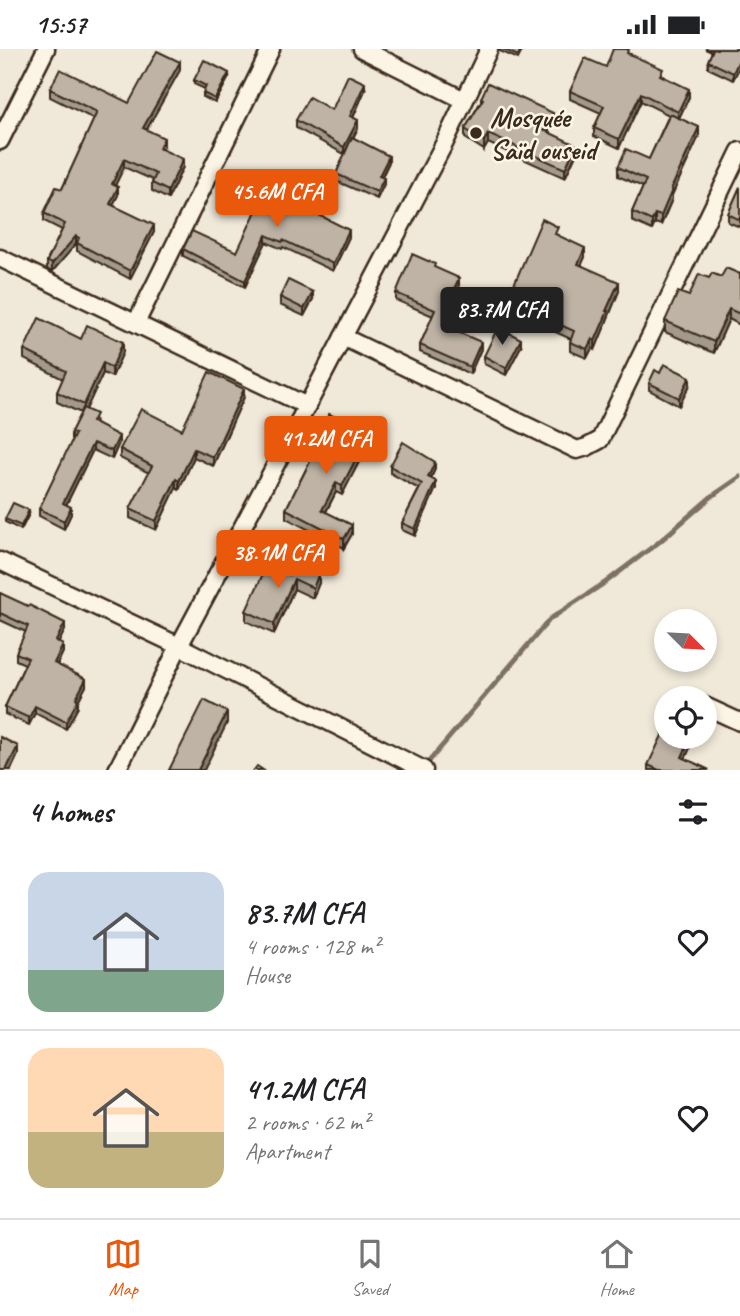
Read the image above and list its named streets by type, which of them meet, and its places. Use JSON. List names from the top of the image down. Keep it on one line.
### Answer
{"places":["Mosquée Saïd ouseid"],"north":"bottom right","page":{"status":"15:57","price":["45.6M CFA","83.7M CFA","41.2M CFA","38.1M CFA"],"heading":"4 homes","list":[{"name":"83.7M CFA","note":"4 rooms · 128 m² · House"},{"name":"41.2M CFA","note":"2 rooms · 62 m² · Apartment"}],"tabs":["Map","Saved","Home"]}}
